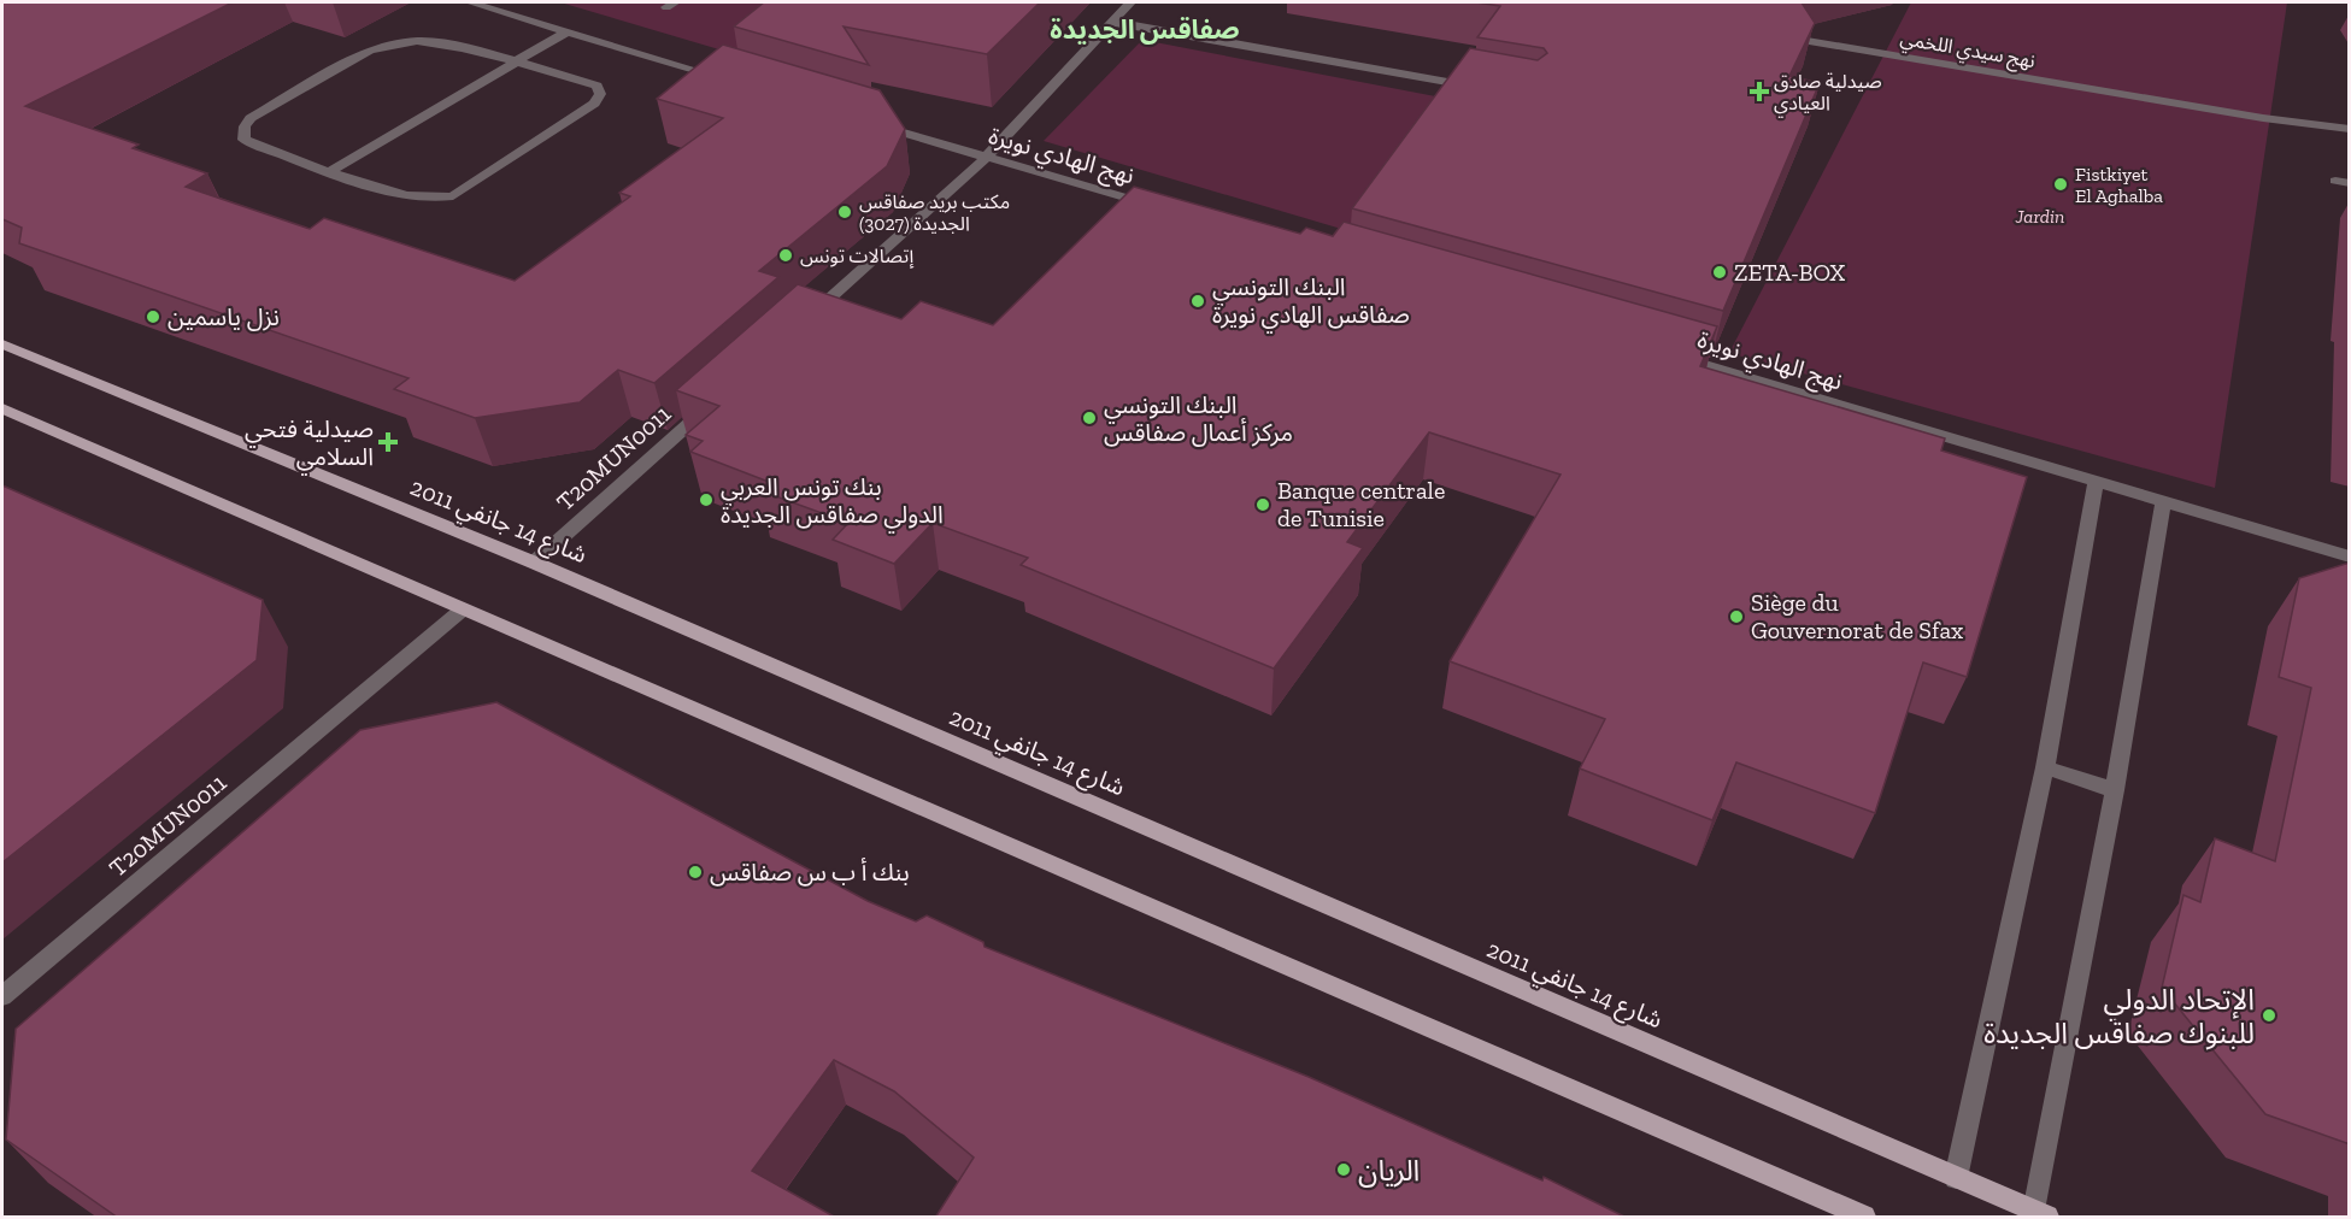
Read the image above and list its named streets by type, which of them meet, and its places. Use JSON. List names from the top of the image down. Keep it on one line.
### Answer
{"streets":{"main road":["شارع 14 جانفي 2011"],"street":["نهج سيدي اللخمي","نهج الهادي نويرة","T20MUN0011"]},"crossings":[["T20MUN0011","شارع 14 جانفي 2011"]],"districts":["صفاقس الجديدة"],"parks":["Jardin"],"places":{"health":["صيدلية صادق العيادي","صيدلية فتحي السلامي"],"other":["Fistkiyet El Aghalba","مكتب بريد صفاقس الجديدة (3027)","إتصالات تونس","ZETA-BOX","البنك التونسي صفاقس الهادي نويرة","نزل ياسمين","البنك التونسي مركز أعمال صفاقس","بنك تونس العربي الدولي صفاقس الجديدة","Banque centrale de Tunisie","Siège du Gouvernorat de Sfax","بنك أ ب س صفاقس","الإتحاد الدولي للبنوك صفاقس الجديدة","الريان"]}}
